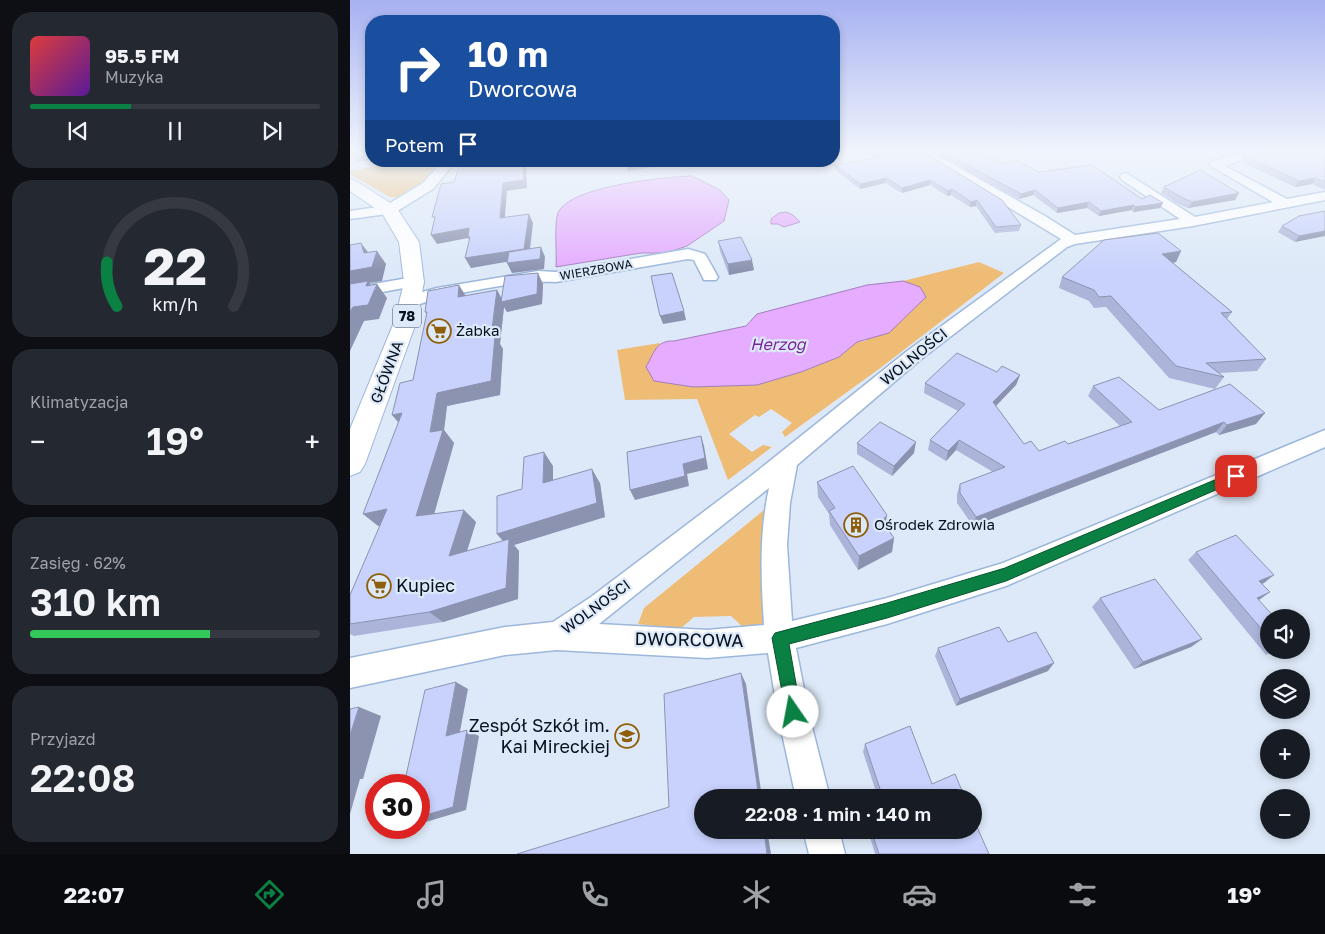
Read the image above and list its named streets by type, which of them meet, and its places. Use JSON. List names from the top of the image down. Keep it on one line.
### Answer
{"streets":{"main road":["78","GŁÓWNA"],"street":["WIERZBOWA","WOLNOŚCI","DWORCOWA"]},"crossings":[["WIERZBOWA","GŁÓWNA"],["WOLNOŚCI","DWORCOWA"]],"water":["Herzog"],"places":{"supermarket":["Żabka","Kupiec"],"building":["Ośrodek Zdrowia"],"school or university":["Zespół Szkół im. Kai Mireckiej"]},"page":{"turn":["10 m","Dworcowa"],"song":["95.5 FM","Muzyka"],"then":"Potem","tile":["Klimatyzacja",["Zasięg · 62%","310 km"],["Przyjazd","22:08"]],"heat":["−","19°","+"],"map_buttons":["+","−"],"limit":"30","trip":"22:08 · 1 min · 140 m","tabs":["22:07","19°"],"gauge":["22","km/h"]}}
